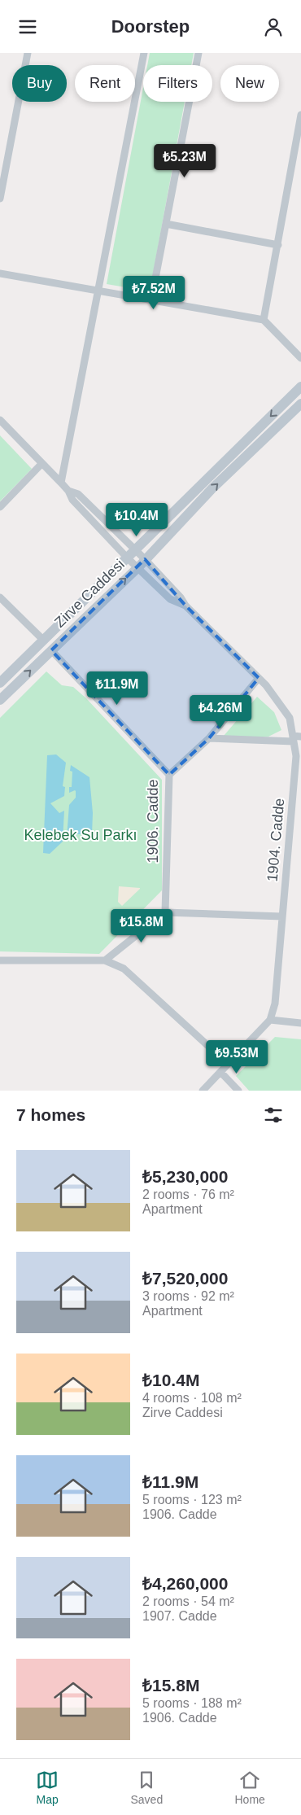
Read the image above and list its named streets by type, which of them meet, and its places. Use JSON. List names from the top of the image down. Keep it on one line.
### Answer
{"streets":{"main road":["Zirve Caddesi"],"street":["1906. Cadde","1904. Cadde"]},"crossings":[["Zirve Caddesi","1906. Cadde"],["Zirve Caddesi","1904. Cadde"]],"parks":["Kelebek Su Parkı"],"page":{"header":"Doorstep","chip":["Buy","Rent","Filters","New"],"price":["₺5.23M","₺7.52M","₺10.4M","₺11.9M","₺4.26M","₺15.8M","₺9.53M"],"heading":"7 homes","list":[{"name":"₺5,230,000","note":"2 rooms · 76 m² · Apartment"},{"name":"₺7,520,000","note":"3 rooms · 92 m² · Apartment"},{"name":"₺10.4M","note":"4 rooms · 108 m² · Zirve Caddesi"},{"name":"₺11.9M","note":"5 rooms · 123 m² · 1906. Cadde"},{"name":"₺4,260,000","note":"2 rooms · 54 m² · 1907. Cadde"},{"name":"₺15.8M","note":"5 rooms · 188 m² · 1906. Cadde"}],"tabs":["Map","Saved","Home"]}}
